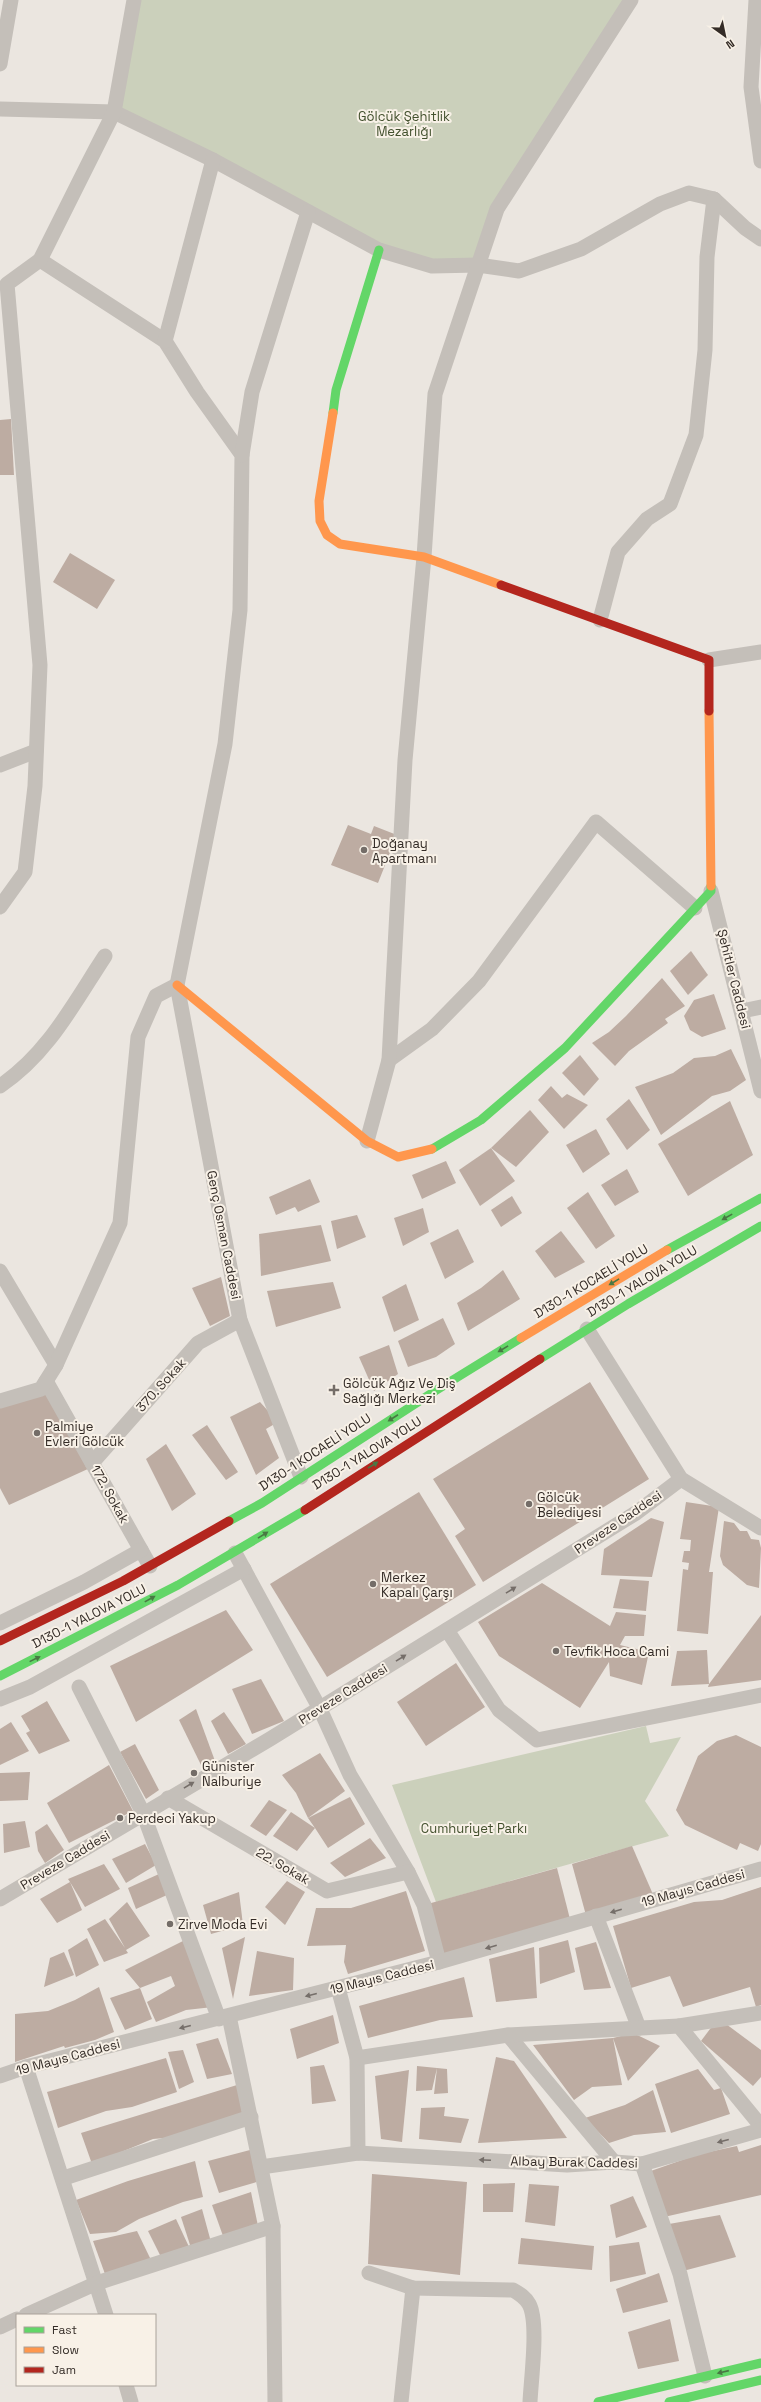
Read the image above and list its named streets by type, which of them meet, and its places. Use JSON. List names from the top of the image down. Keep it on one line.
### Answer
{"streets":{"main road":["D130-1 KOCAELİ YOLU","D130-1 YALOVA YOLU"],"street":["Şehitler Caddesi","Genç Osman Caddesi","370. Sokak","172. Sokak","Preveze Caddesi","22. Sokak","19 Mayıs Caddesi","Albay Burak Caddesi"]},"crossings":[["Genç Osman Caddesi","D130-1 KOCAELİ YOLU"],["Genç Osman Caddesi","370. Sokak"],["D130-1 KOCAELİ YOLU","172. Sokak"],["370. Sokak","172. Sokak"],["Preveze Caddesi","22. Sokak"]],"one_way":["D130-1 KOCAELİ YOLU","D130-1 YALOVA YOLU","Preveze Caddesi"],"parks":["Gölcük Şehitlik Mezarlığı","Cumhuriyet Parkı"],"places":{"other":["Doğanay Apartmanı","Palmiye Evleri Gölcük","Gölcük Belediyesi","Merkez Kapalı Çarşı","Tevfik Hoca Cami","Günister Nalburiye","Perdeci Yakup","Zirve Moda Evi"],"health":["Gölcük Ağız Ve Diş Sağlığı Merkezi"]},"legend":["Fast","Slow","Jam"],"north":"bottom right"}
